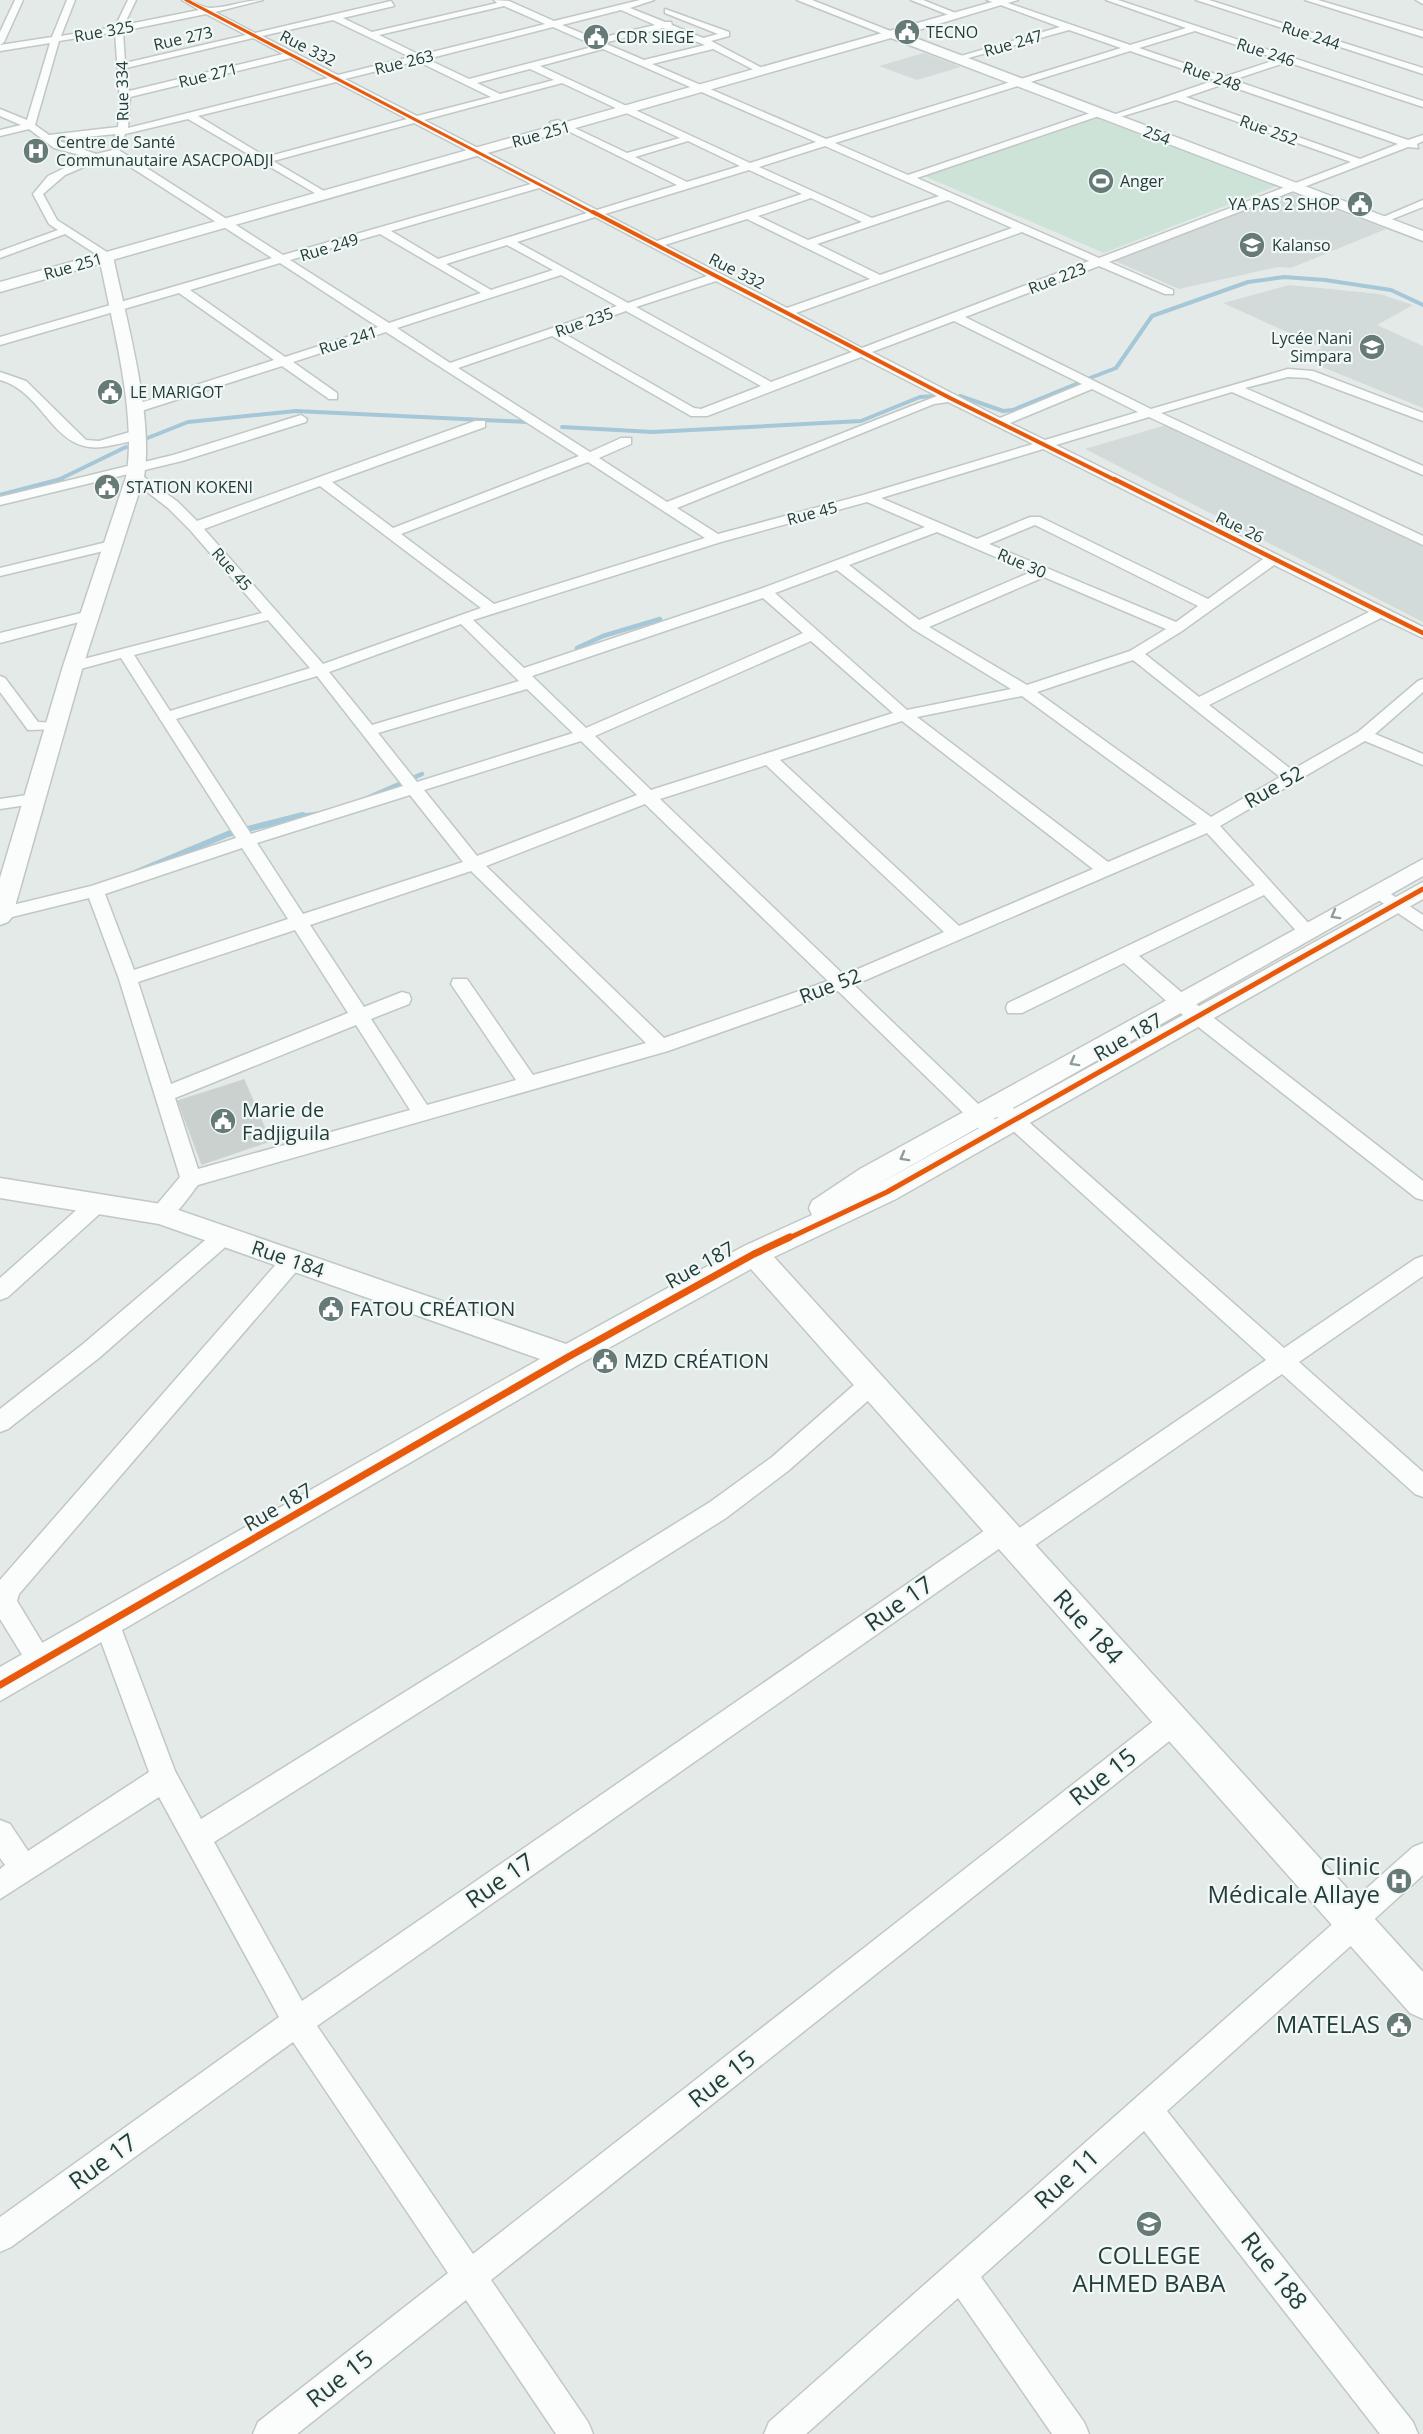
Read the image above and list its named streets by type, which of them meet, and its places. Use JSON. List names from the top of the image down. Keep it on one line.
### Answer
{"streets":{"main road":["Rue 251","254"],"street":["Rue 325","Rue 244","Rue 273","Rue 247","Rue 332","Rue 246","Rue 263","Rue 271","Rue 248","Rue 334","Rue 252","Rue 249","Rue 223","Rue 235","Rue 241","Rue 45","Rue 26","Rue 30","Rue 52","Rue 187","Rue 184","Rue 17","Rue 15","Rue 11","Rue 188"]},"crossings":[["Rue 325","Rue 332"],["Rue 325","Rue 334"],["Rue 273","Rue 332"],["Rue 273","Rue 334"],["Rue 247","Rue 248"],["Rue 247","254"],["Rue 332","Rue 263"],["Rue 332","Rue 271"],["Rue 332","Rue 251"],["Rue 332","Rue 249"],["Rue 332","Rue 223"],["Rue 332","Rue 235"],["Rue 332","Rue 45"],["Rue 332","Rue 26"],["Rue 263","Rue 334"],["Rue 271","Rue 334"],["Rue 248","Rue 251"],["Rue 248","Rue 223"],["Rue 252","Rue 223"],["Rue 251","254"],["254","Rue 223"],["Rue 223","Rue 235"],["Rue 45","Rue 26"],["Rue 45","Rue 30"],["Rue 187","Rue 184"],["Rue 184","Rue 17"],["Rue 184","Rue 15"],["Rue 184","Rue 11"],["Rue 11","Rue 188"]],"places":{"public building":["TECNO","CDR SIEGE","YA PAS 2 SHOP","LE MARIGOT","STATION KOKENI","Marie de Fadjiguila","FATOU CRÉATION","MZD CRÉATION","MATELAS"],"hospital":["Centre de Santé Communautaire ASACPOADJI","Clinic Médicale Allaye"],"sports":["Anger"],"school or university":["Kalanso","Lycée Nani Simpara","COLLEGE AHMED BABA"]}}
